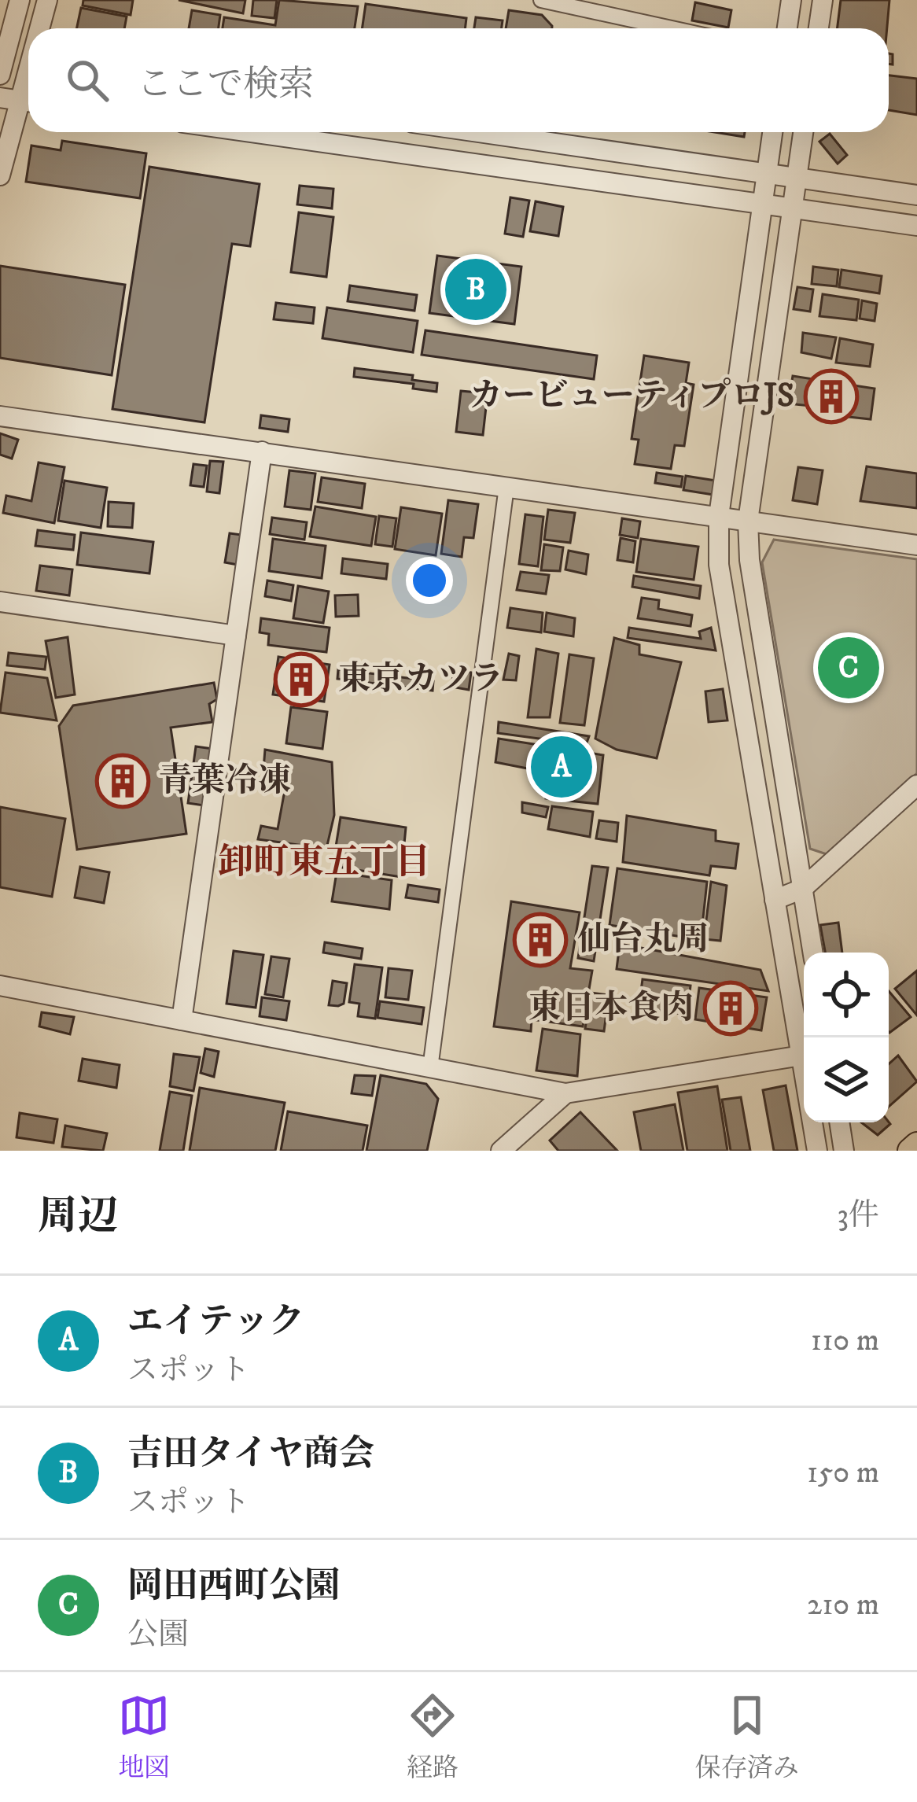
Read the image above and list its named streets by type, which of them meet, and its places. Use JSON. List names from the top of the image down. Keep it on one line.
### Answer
{"districts":["卸町東五丁目"],"places":{"building":["カービューティプロJS","東京カツラ","青葉冷凍","仙台丸周","東日本食肉"]},"page":{"search":"ここで検索","pins":["B","C","A"],"heading":["周辺","3件"],"list":[{"mark":"A","name":"エイテック","note":"スポット","value":"110 m"},{"mark":"B","name":"吉田タイヤ商会","note":"スポット","value":"150 m"},{"mark":"C","name":"岡田西町公園","note":"公園","value":"210 m"}],"nav":["地図","経路","保存済み"]}}
